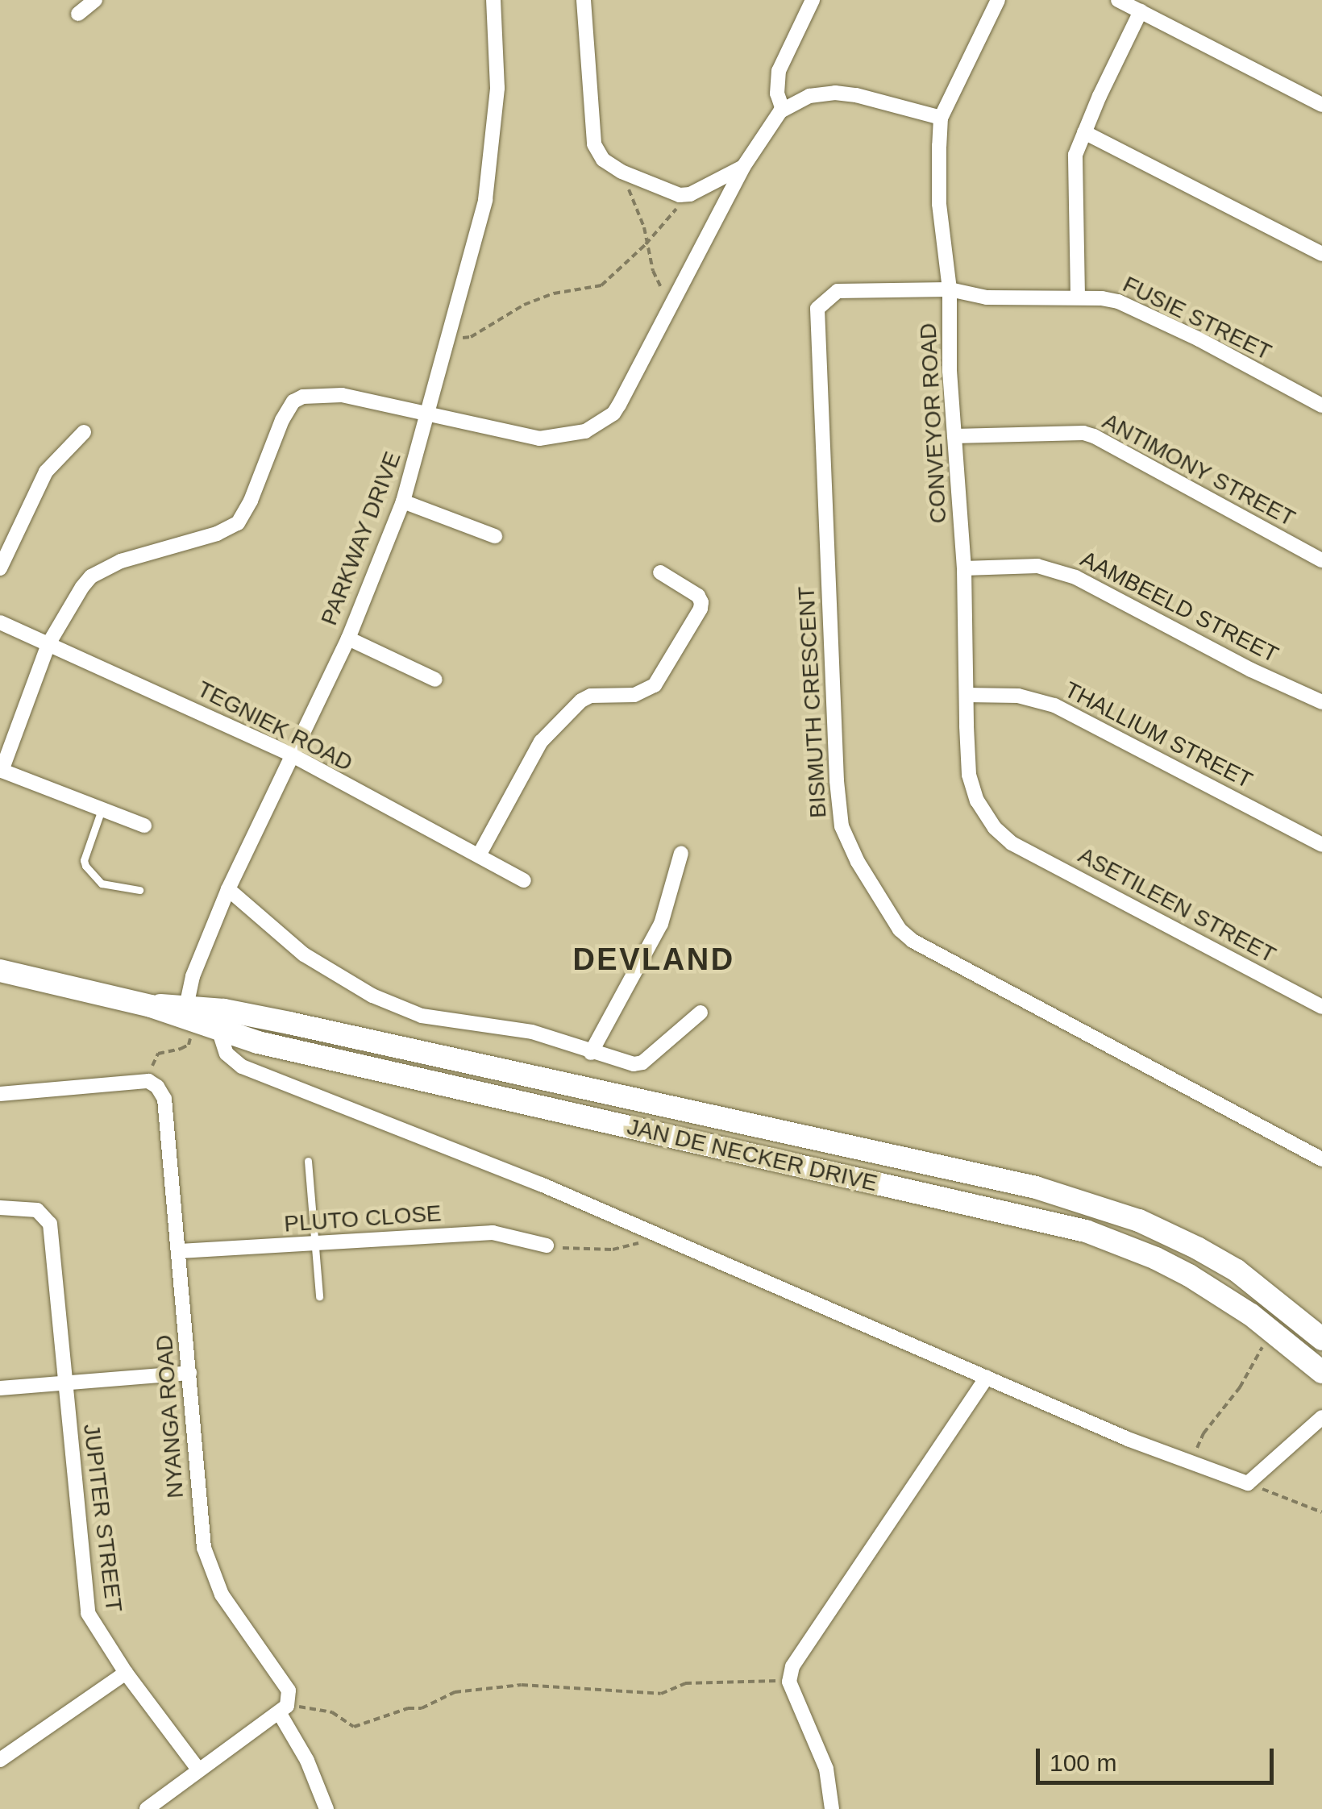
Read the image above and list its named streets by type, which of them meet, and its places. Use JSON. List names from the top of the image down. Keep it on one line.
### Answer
{"streets":{"main road":["JAN DE NECKER DRIVE"],"street":["FUSIE STREET","CONVEYOR ROAD","ANTIMONY STREET","PARKWAY DRIVE","AAMBEELD STREET","BISMUTH CRESCENT","TEGNIEK ROAD","THALLIUM STREET","ASETILEEN STREET","PLUTO CLOSE","NYANGA ROAD","JUPITER STREET"]},"crossings":[["FUSIE STREET","CONVEYOR ROAD"],["FUSIE STREET","BISMUTH CRESCENT"],["CONVEYOR ROAD","ANTIMONY STREET"],["CONVEYOR ROAD","AAMBEELD STREET"],["CONVEYOR ROAD","BISMUTH CRESCENT"],["CONVEYOR ROAD","THALLIUM STREET"],["CONVEYOR ROAD","ASETILEEN STREET"],["PARKWAY DRIVE","TEGNIEK ROAD"],["PARKWAY DRIVE","JAN DE NECKER DRIVE"],["PLUTO CLOSE","NYANGA ROAD"]],"districts":["DEVLAND"],"scale_bar":"100 m"}
